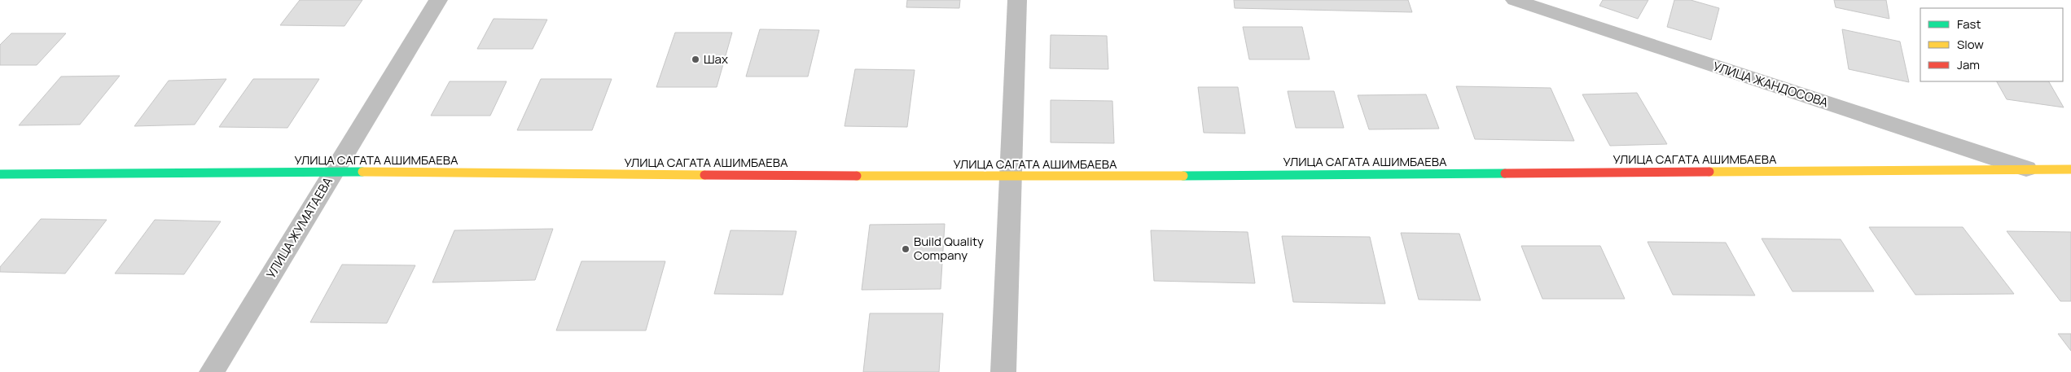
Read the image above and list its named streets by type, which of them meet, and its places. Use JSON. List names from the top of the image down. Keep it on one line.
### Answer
{"streets":{"street":["УЛИЦА ЖАНДОСОВА","УЛИЦА САГАТА АШИМБАЕВА","УЛИЦА ЖУМАТАЕВА"]},"crossings":[["УЛИЦА ЖАНДОСОВА","УЛИЦА САГАТА АШИМБАЕВА"],["УЛИЦА САГАТА АШИМБАЕВА","УЛИЦА ЖУМАТАЕВА"]],"places":["Шах","Build Quality Company"],"legend":["Fast","Slow","Jam"]}
